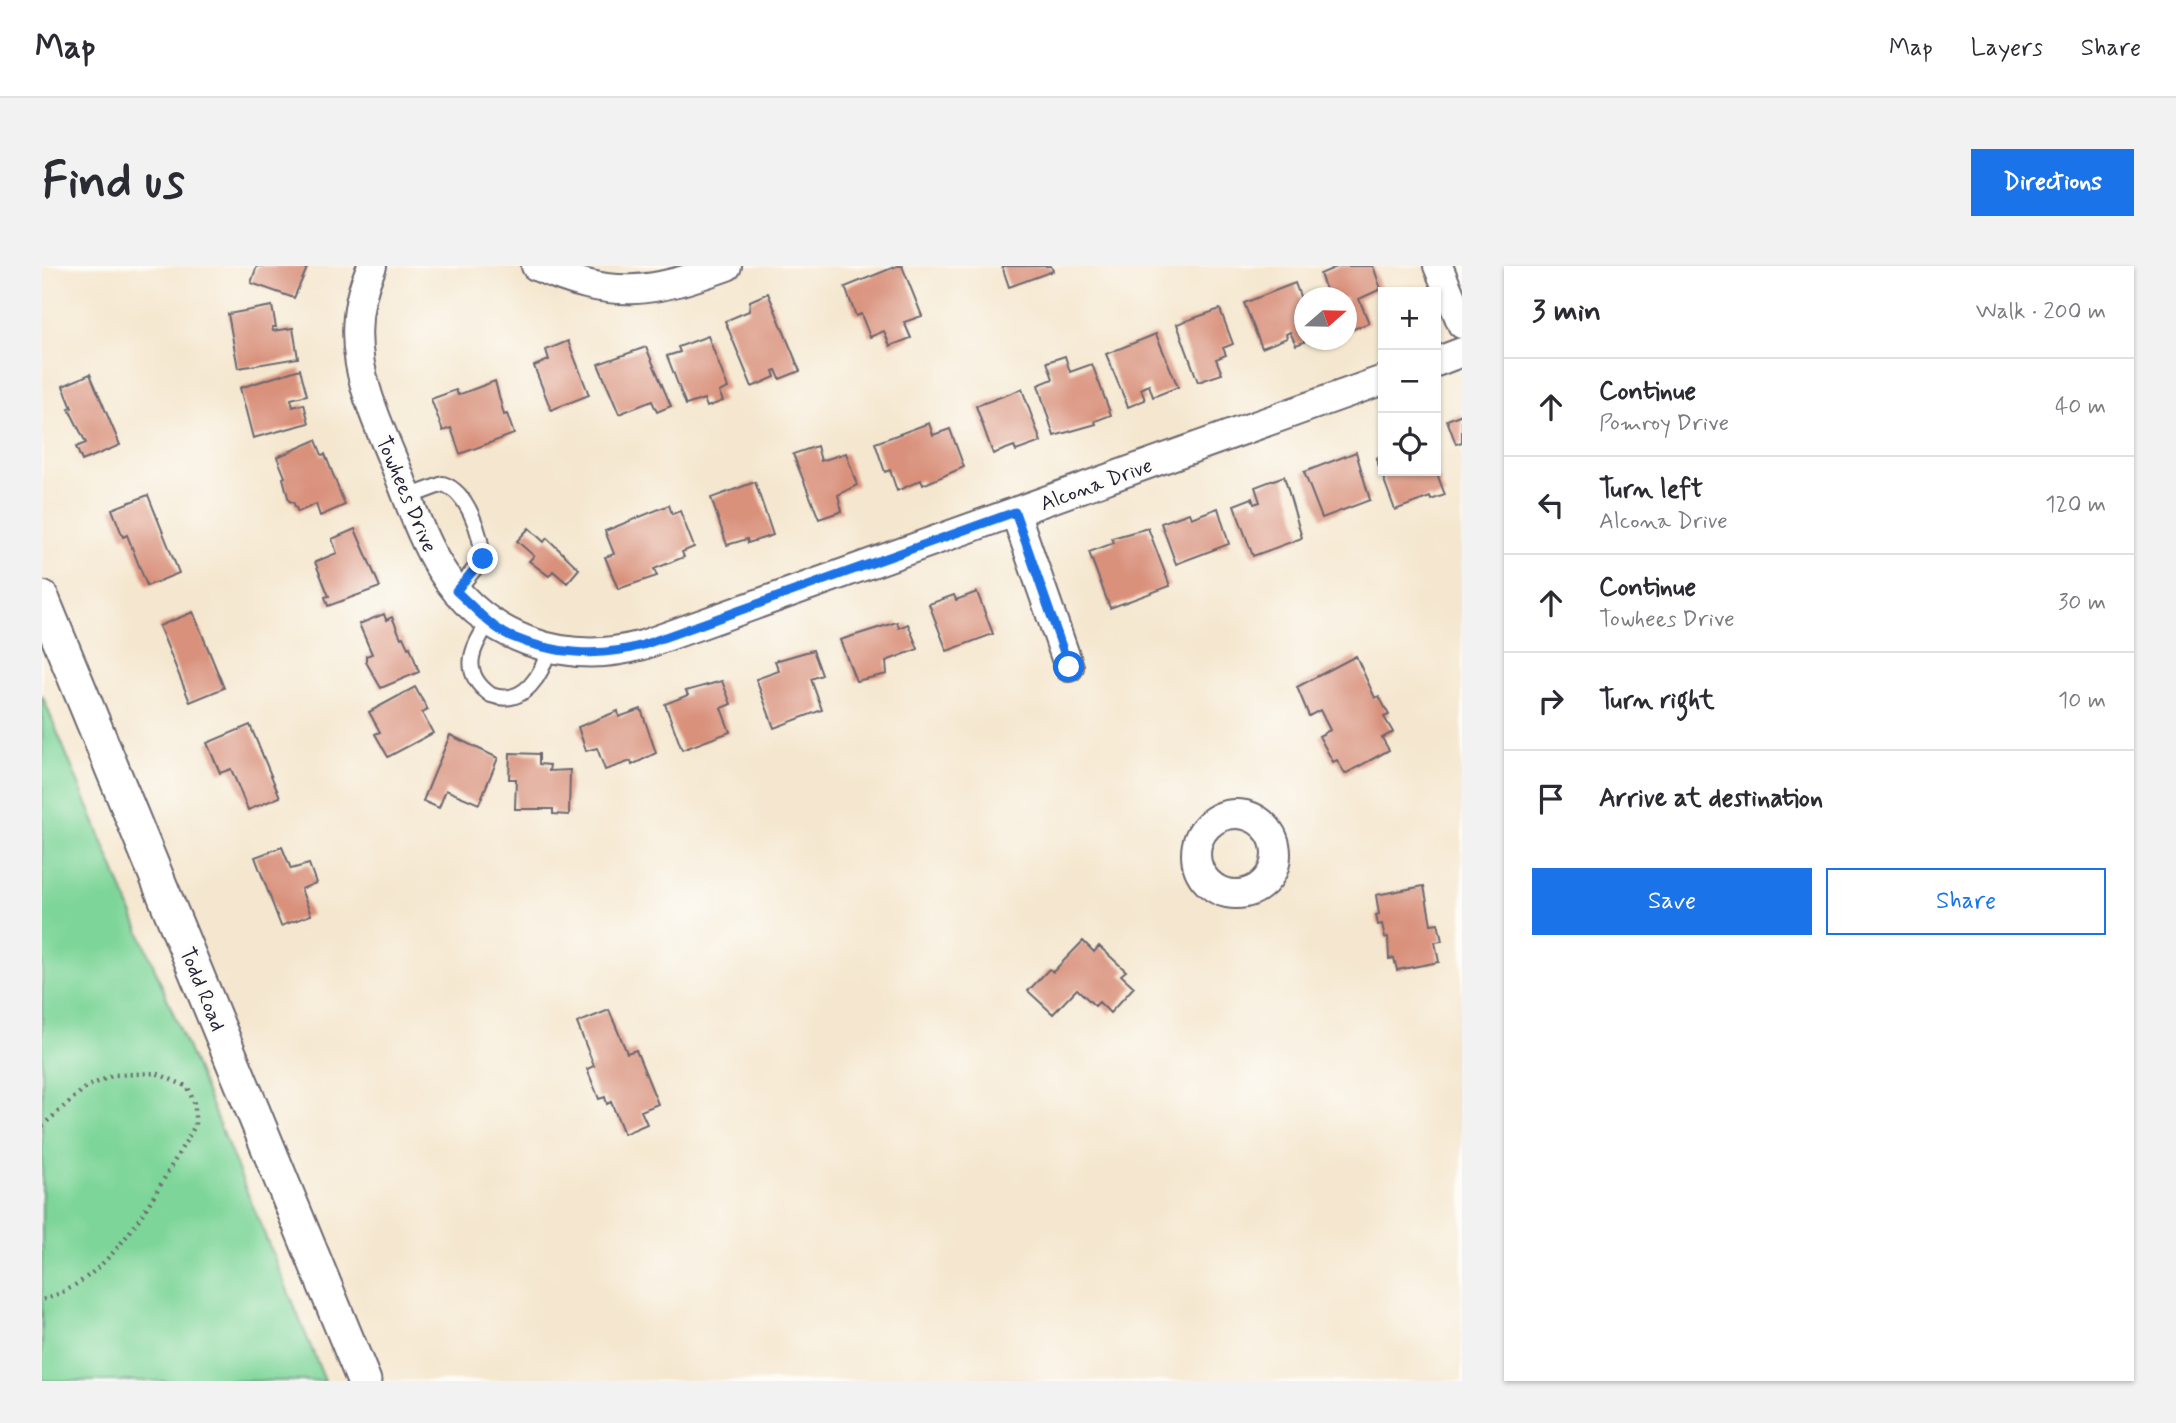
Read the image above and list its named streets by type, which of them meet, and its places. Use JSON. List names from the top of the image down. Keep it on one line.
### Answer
{"streets":{"street":["Alcona Drive","Towhees Drive","Todd Road"]},"crossings":[["Alcona Drive","Towhees Drive"]],"north":"right","page":{"header":"Map","nav":["Map","Layers","Share"],"buttons":["Directions",["Save","Share"]],"title":"Find us","heading":["3 min","Walk · 200 m"],"map_buttons":["+","−"],"list":[["Continue","Pomroy Drive","40 m"],["Turn left","Alcona Drive","120 m"],["Continue","Towhees Drive","30 m"],["Turn right","10 m"],"Arrive at destination"]}}
